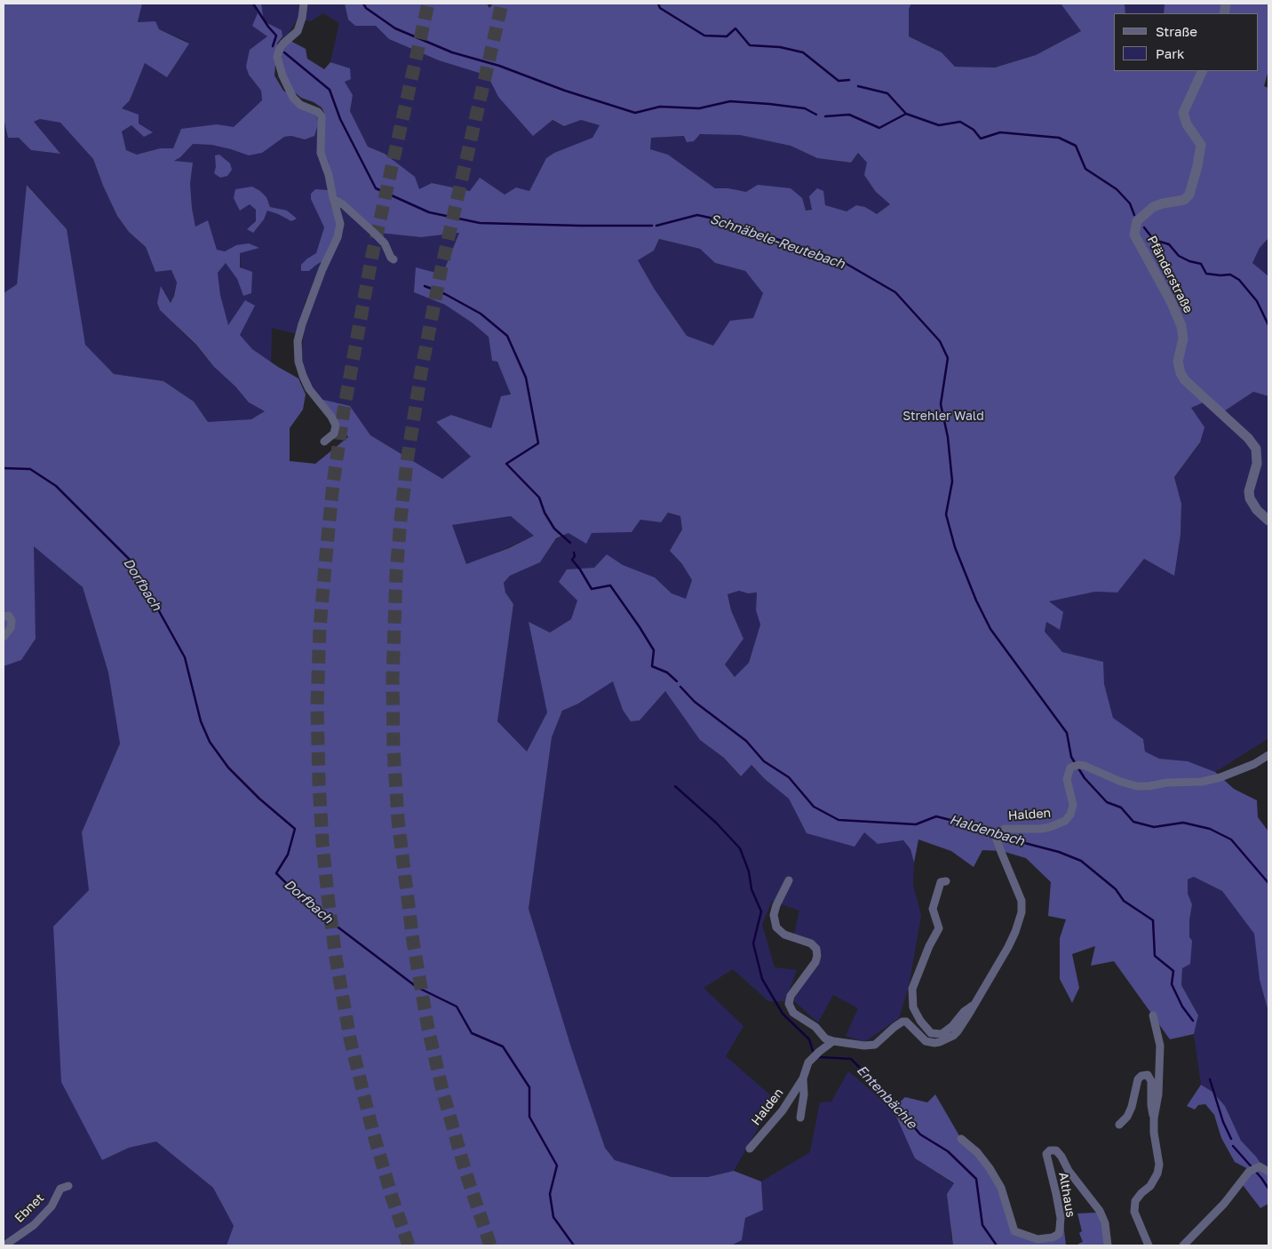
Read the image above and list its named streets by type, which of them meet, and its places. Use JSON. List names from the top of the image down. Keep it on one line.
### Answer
{"streets":{"street":["Pfänderstraße","Halden","Althaus","Ebnet"]},"water":["Schnäbele-Reutebach","Dorfbach","Haldenbach","Entenbächle"],"parks":["Strehler Wald"],"legend":["Straße","Park"]}
